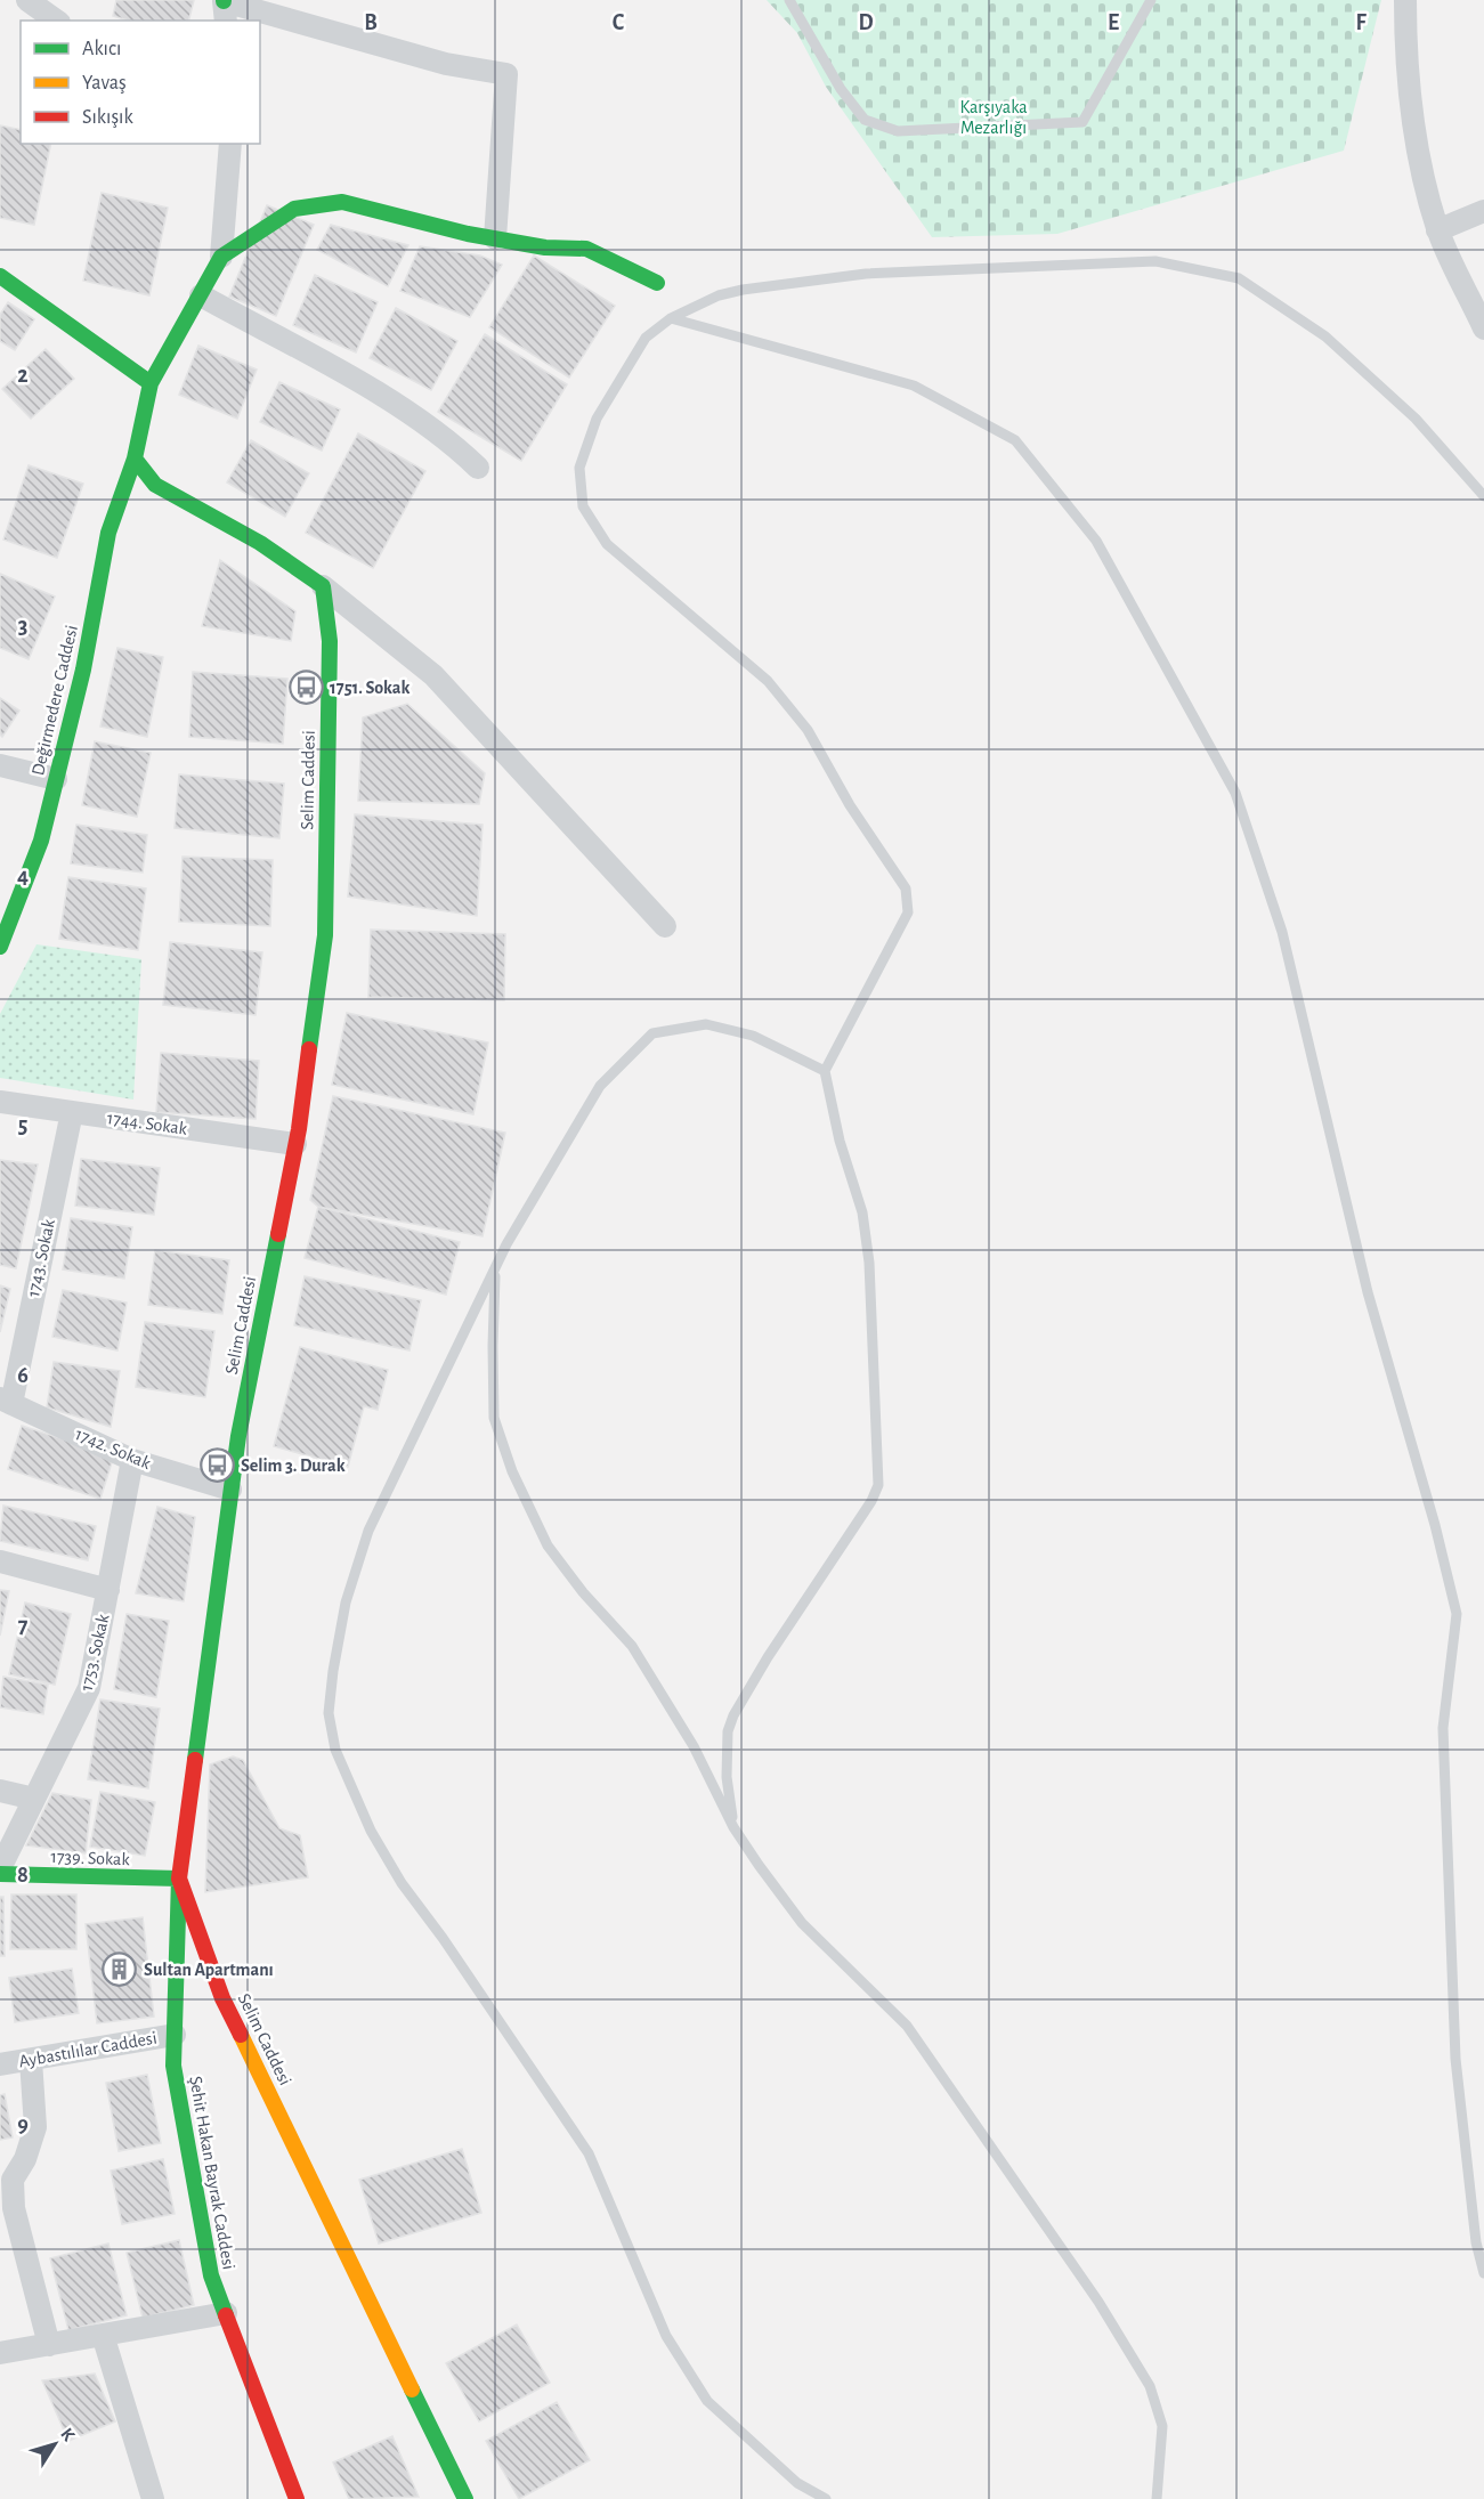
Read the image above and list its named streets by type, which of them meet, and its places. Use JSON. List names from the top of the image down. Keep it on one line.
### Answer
{"streets":{"main road":["Değirmedere Caddesi","Selim Caddesi","1739. Sokak","Şehit Hakan Bayrak Caddesi"],"street":["1744. Sokak","1743. Sokak","1742. Sokak","1753. Sokak","Aybastılılar Caddesi"]},"crossings":[["Selim Caddesi","1744. Sokak"],["Selim Caddesi","1742. Sokak"],["Selim Caddesi","1739. Sokak"],["Selim Caddesi","Şehit Hakan Bayrak Caddesi"],["1744. Sokak","1743. Sokak"],["1743. Sokak","1742. Sokak"],["1742. Sokak","1753. Sokak"],["1739. Sokak","Şehit Hakan Bayrak Caddesi"],["Aybastılılar Caddesi","Şehit Hakan Bayrak Caddesi"]],"parks":["Karşıyaka Mezarlığı"],"places":{"bus stop":["1751. Sokak","Selim 3. Durak"],"building":["Sultan Apartmanı"]},"legend":["Akıcı","Yavaş","Sıkışık"],"north":"top right","grid":{"columns":["B","C","D","E","F"],"rows":["2","3","4","5","6","7","8","9"]}}
